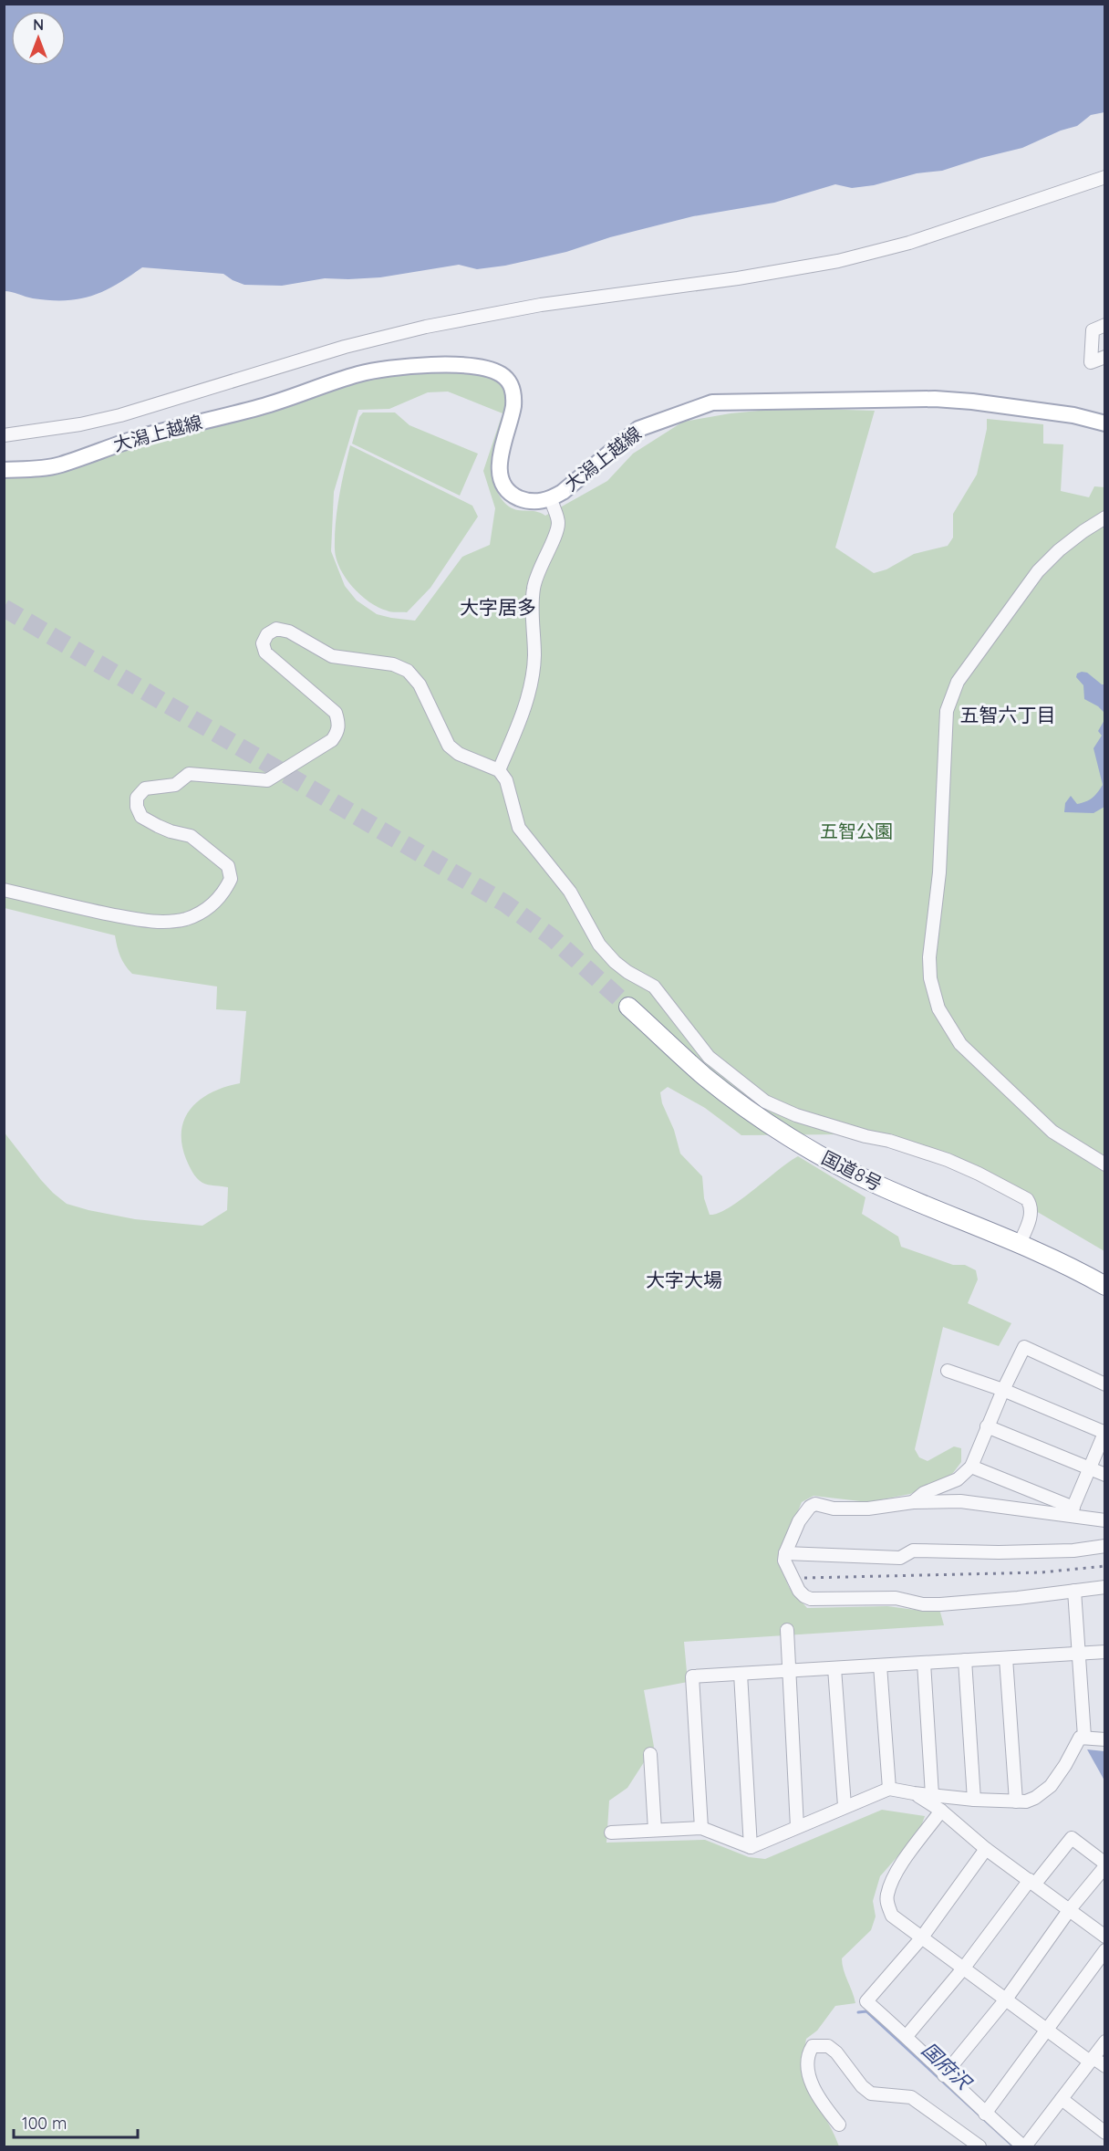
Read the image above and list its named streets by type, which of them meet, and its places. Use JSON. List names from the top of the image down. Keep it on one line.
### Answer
{"streets":{"highway":["国道8号"],"main road":["大潟上越線"]},"districts":["大字居多","五智六丁目","大字大場"],"water":["国府沢"],"parks":["五智公園"],"scale_bar":"100 m","north":"top"}
